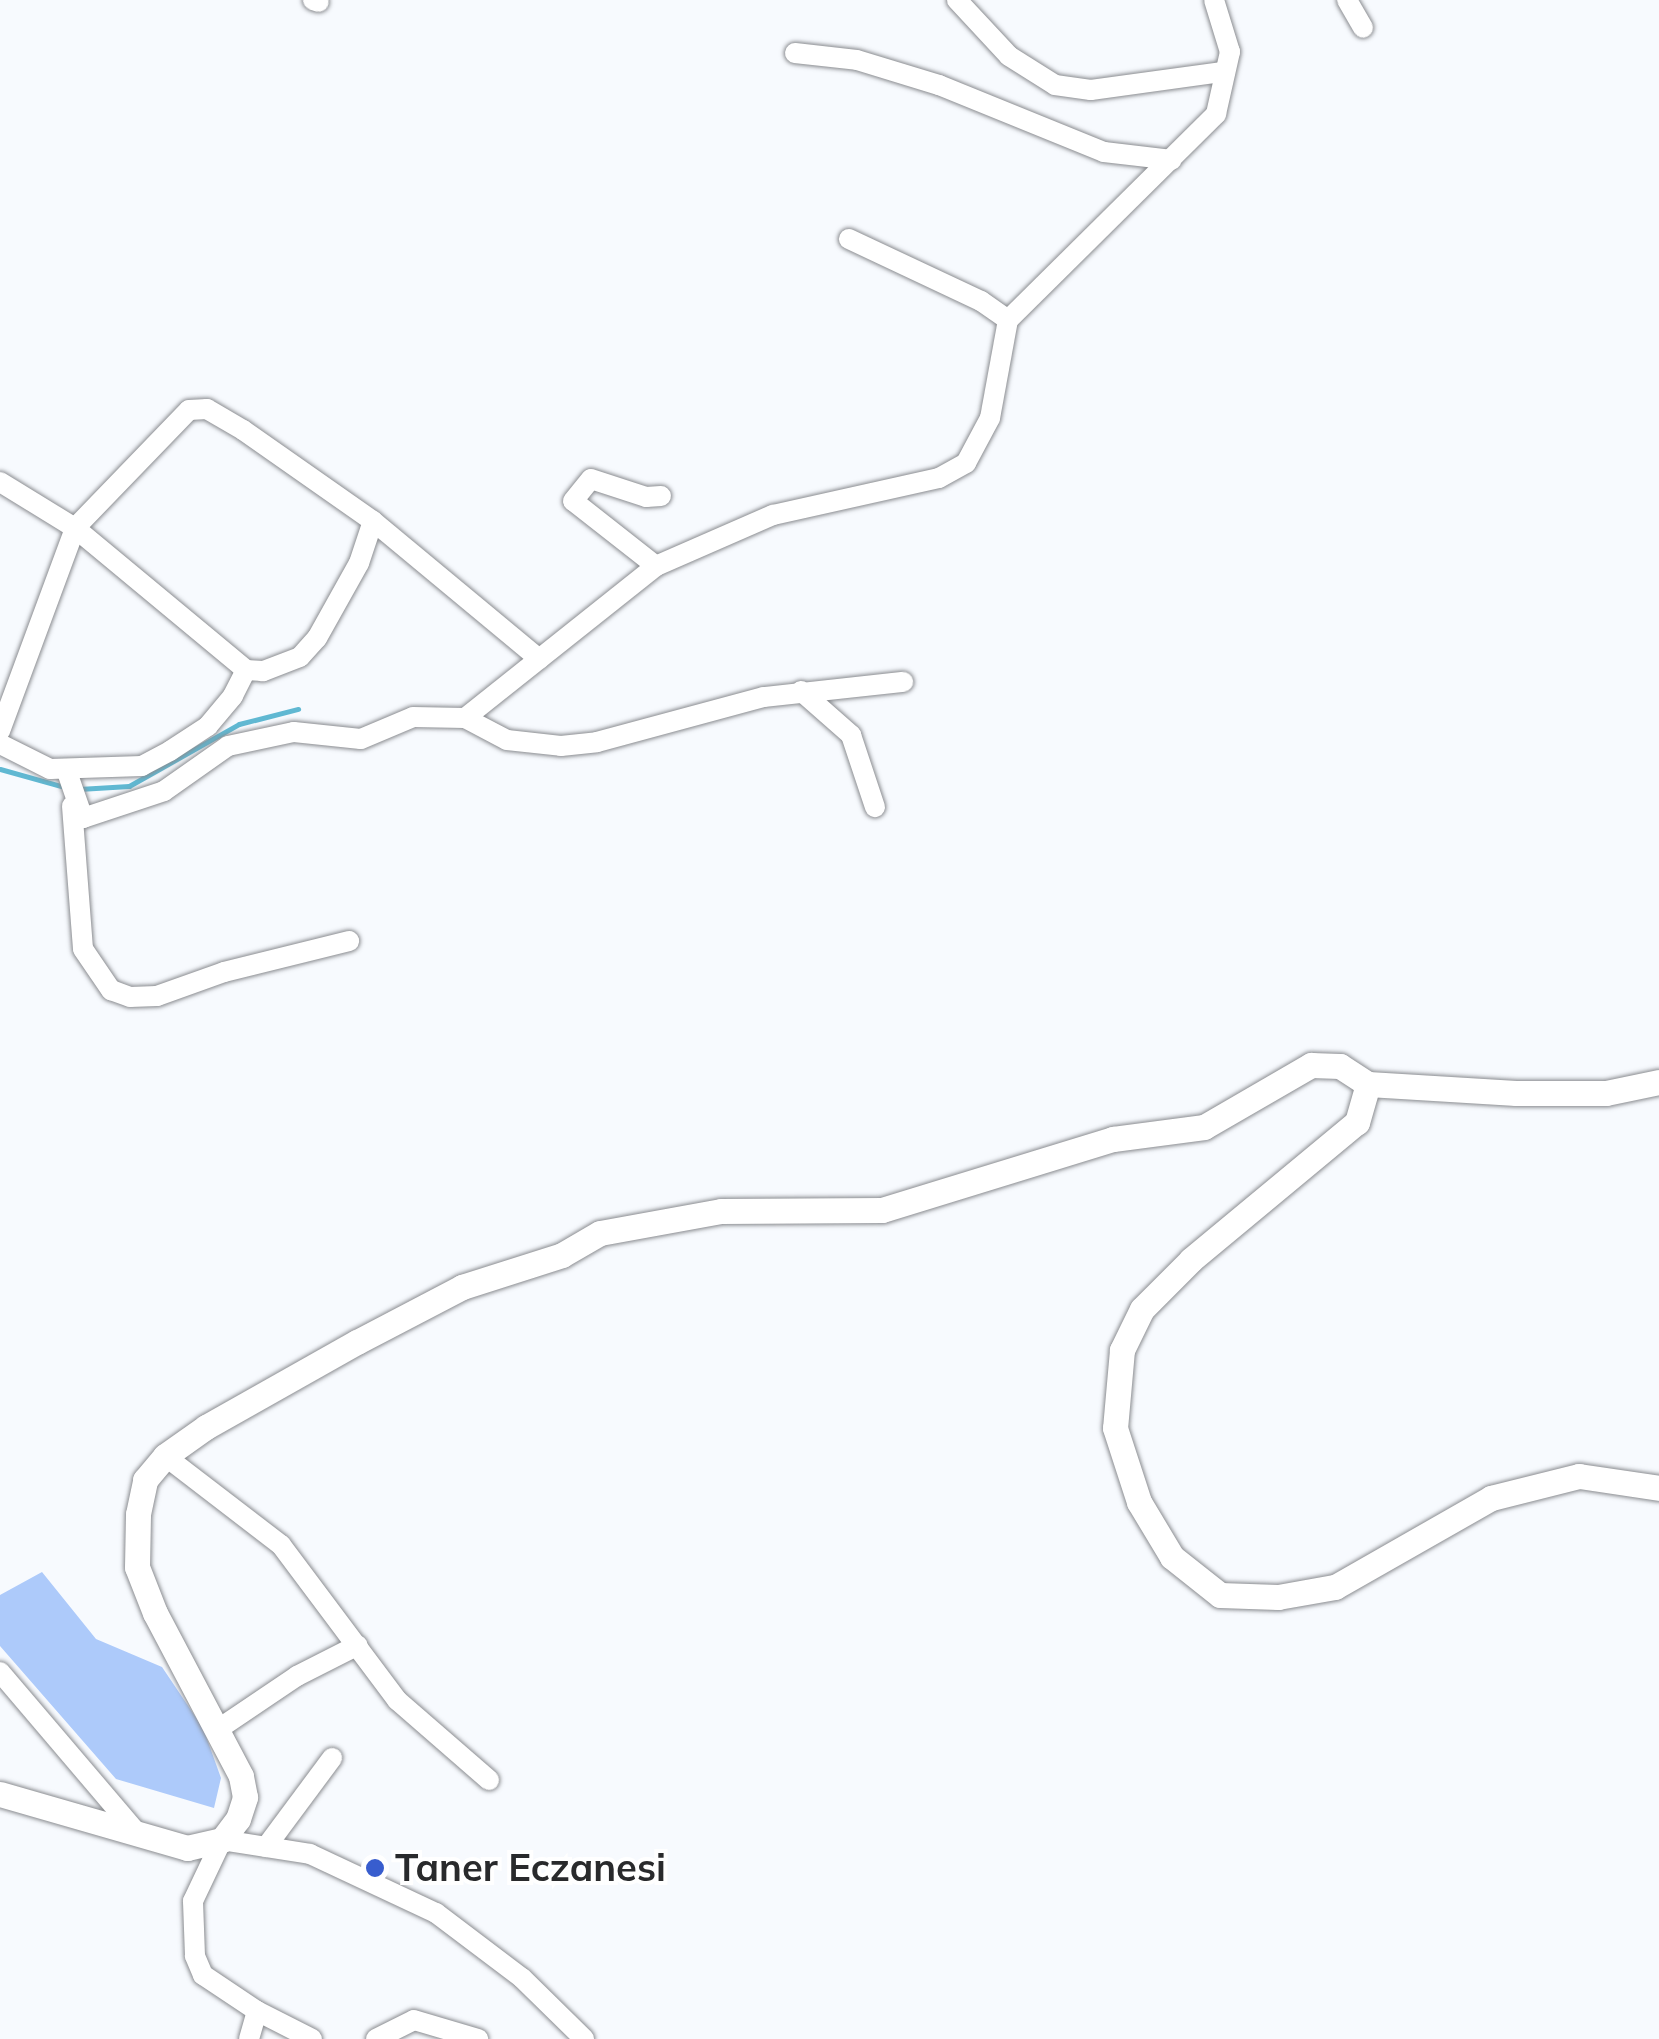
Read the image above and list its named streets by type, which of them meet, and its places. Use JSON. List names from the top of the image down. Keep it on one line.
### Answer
{"places":["Taner Eczanesi"]}
